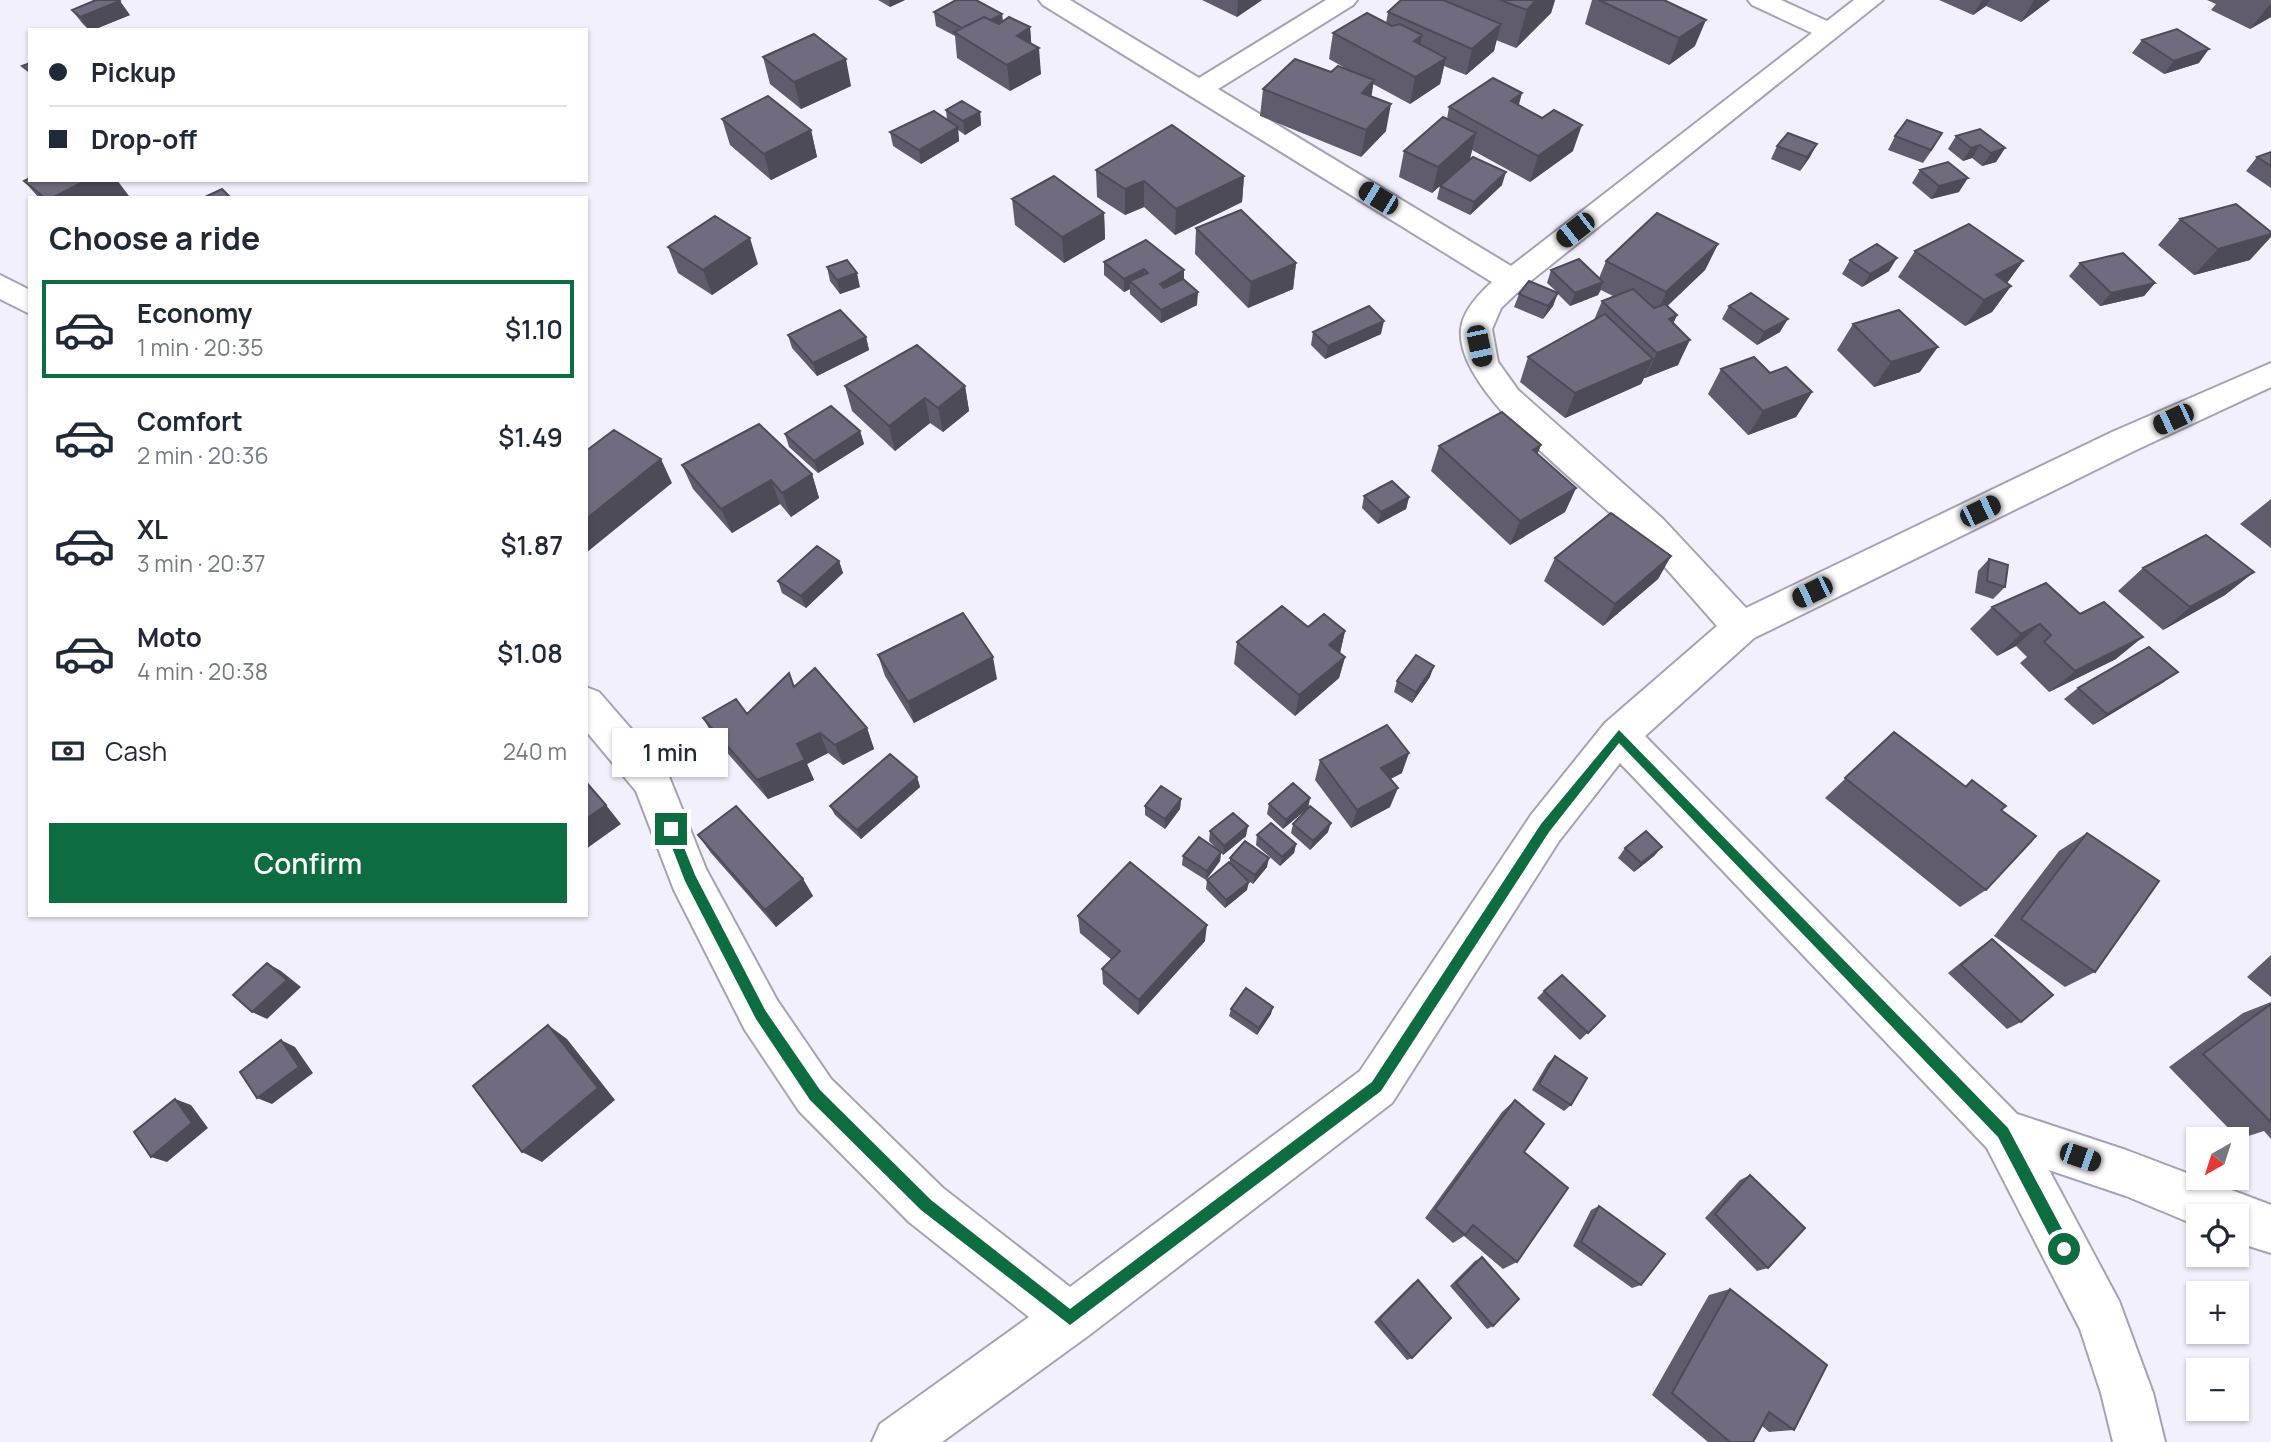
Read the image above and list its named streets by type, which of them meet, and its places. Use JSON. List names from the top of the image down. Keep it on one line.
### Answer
{"north":"bottom left","page":{"banner":["Pickup","Drop-off"],"heading":"Choose a ride","list":[{"name":"Economy","note":"1 min · 20:35","value":"$1.10"},{"name":"Comfort","note":"2 min · 20:36","value":"$1.49"},{"name":"XL","note":"3 min · 20:37","value":"$1.87"},{"name":"Moto","note":"4 min · 20:38","value":"$1.08"}],"pay":["Cash","240 m"],"bubble":"1 min","buttons":"Confirm","map_buttons":["+","−"]}}
